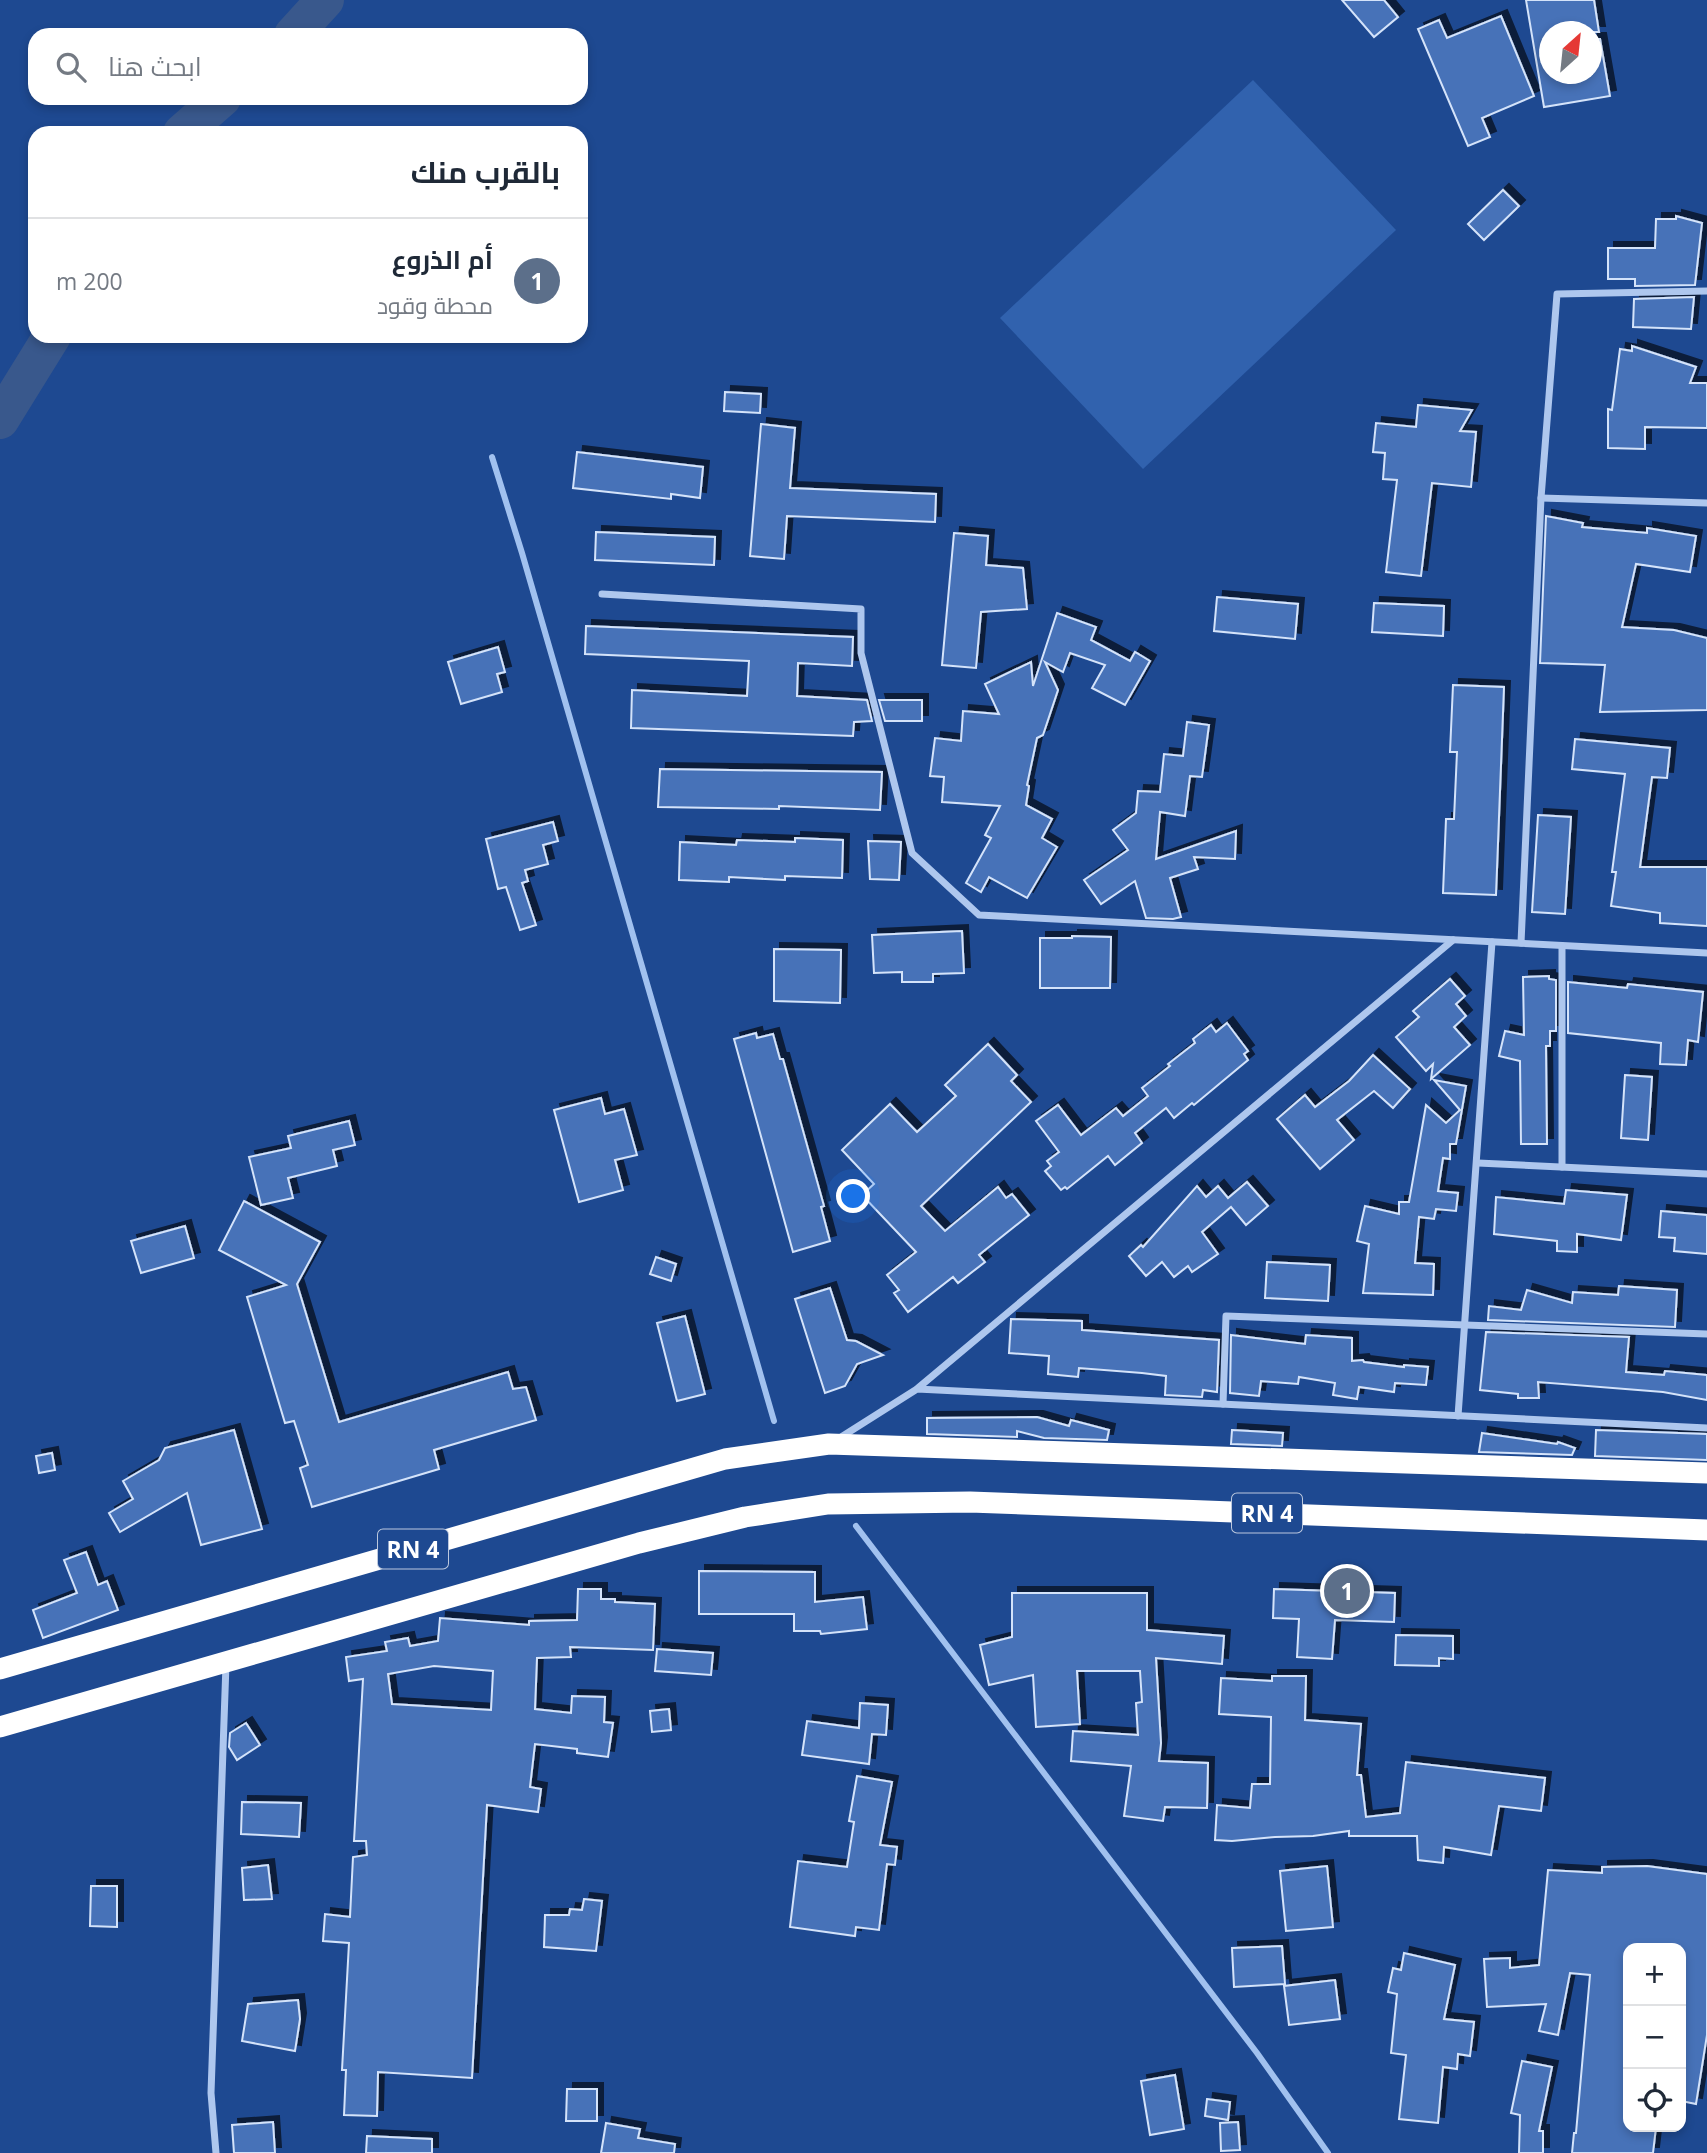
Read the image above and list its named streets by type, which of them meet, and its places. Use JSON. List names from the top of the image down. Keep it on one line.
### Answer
{"streets":{"highway":["RN 4"]},"north":"top right","page":{"search":"ابحث هنا","heading":"بالقرب منك","list":[{"mark":"1","name":"أم الذروع","note":"محطة وقود","value":"200 m"}],"pins":"1","map_buttons":["+","−"]}}
